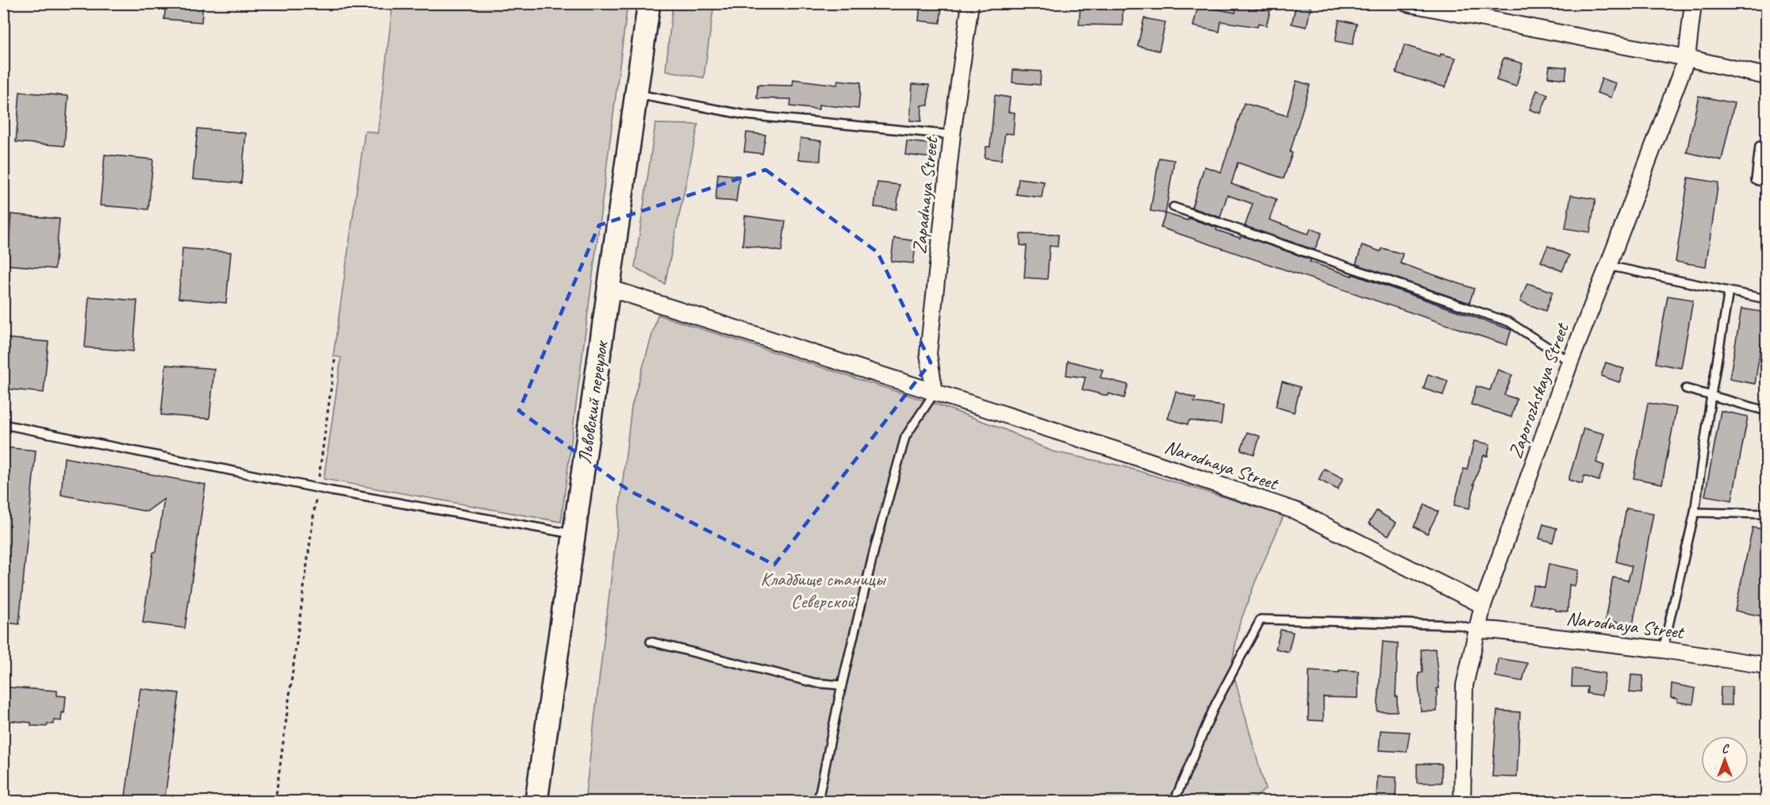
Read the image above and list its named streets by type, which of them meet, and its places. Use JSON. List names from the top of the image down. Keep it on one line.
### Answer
{"streets":{"main road":["Львовский переулок"],"street":["Zapadnaya Street","Zaporozhskaya Street","Narodnaya Street"]},"crossings":[["Zapadnaya Street","Narodnaya Street"],["Zaporozhskaya Street","Narodnaya Street"],["Львовский переулок","Narodnaya Street"]],"parks":["Кладбище станицы Северской"],"north":"top"}
